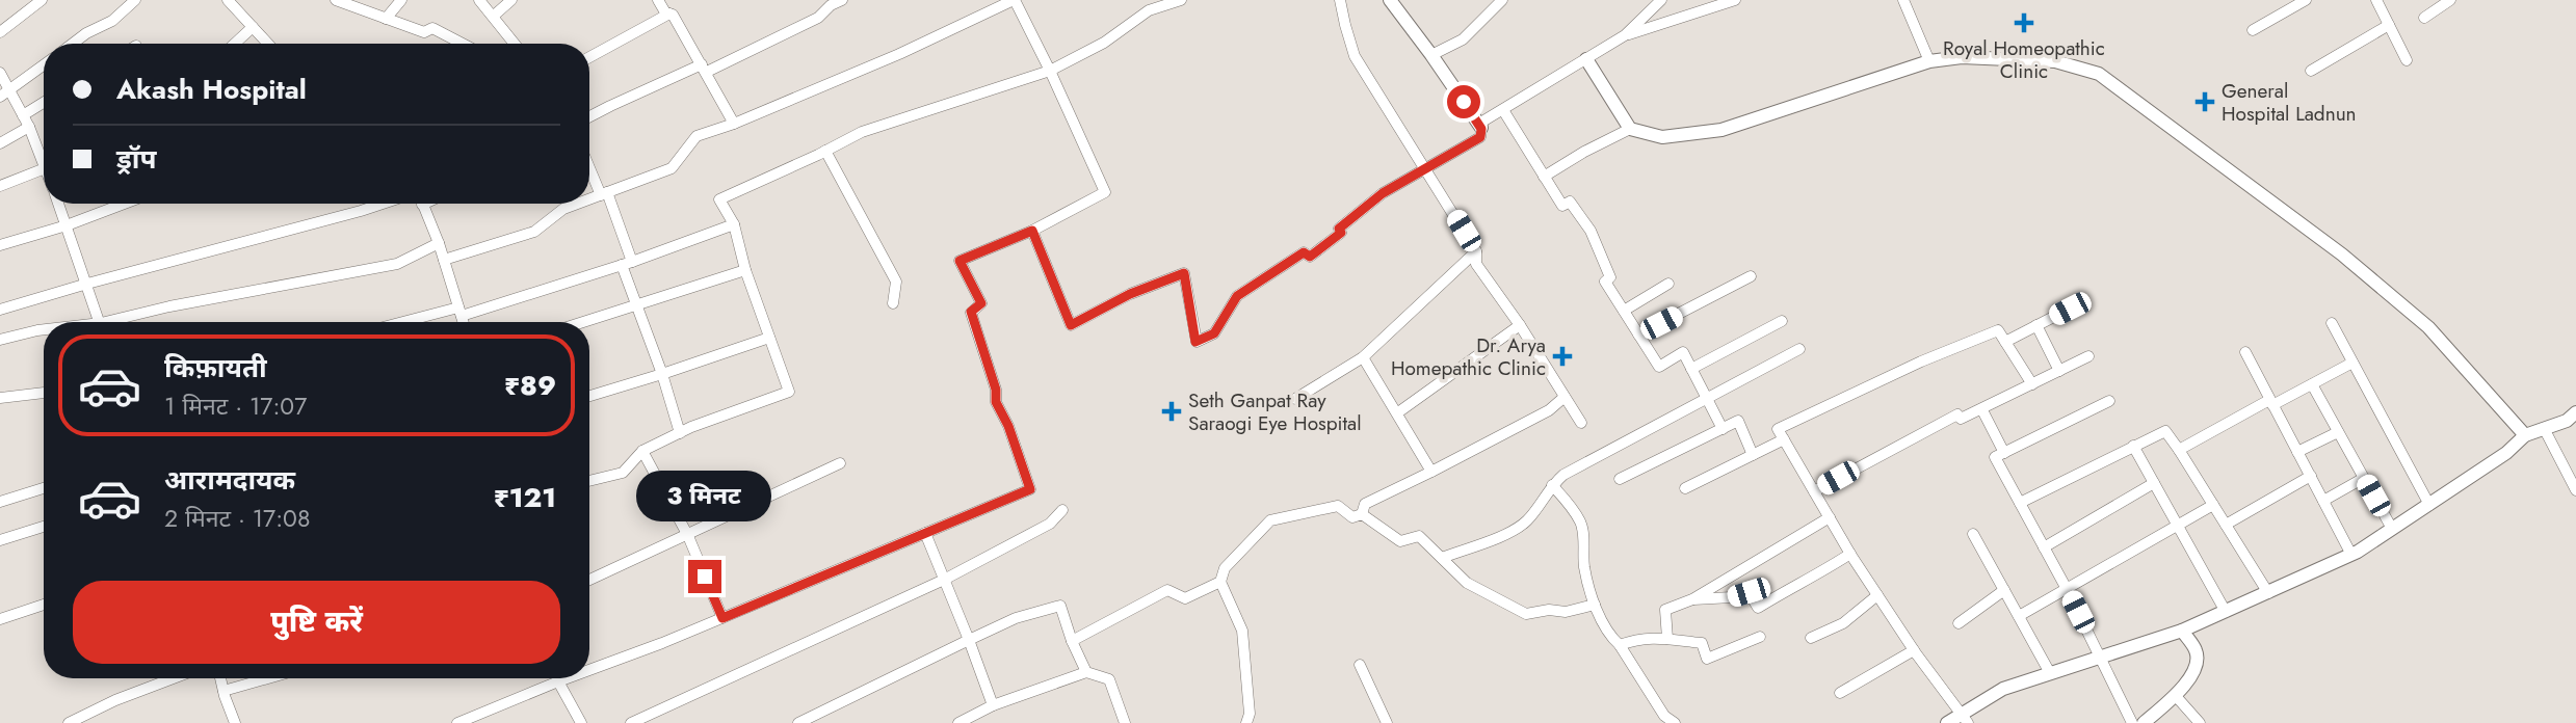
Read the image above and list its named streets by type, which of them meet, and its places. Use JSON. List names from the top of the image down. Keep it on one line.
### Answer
{"places":{"health":["Royal Homeopathic Clinic","General Hospital Ladnun","Dr. Arya Homepathic Clinic","Seth Ganpat Ray Saraogi Eye Hospital"]},"page":{"banner":["Akash Hospital","ड्रॉप"],"list":[{"name":"किफ़ायती","note":"1 मिनट · 17:07","value":"₹89"},{"name":"आरामदायक","note":"2 मिनट · 17:08","value":"₹121"}],"bubble":"3 मिनट","buttons":"पुष्टि करें"}}
